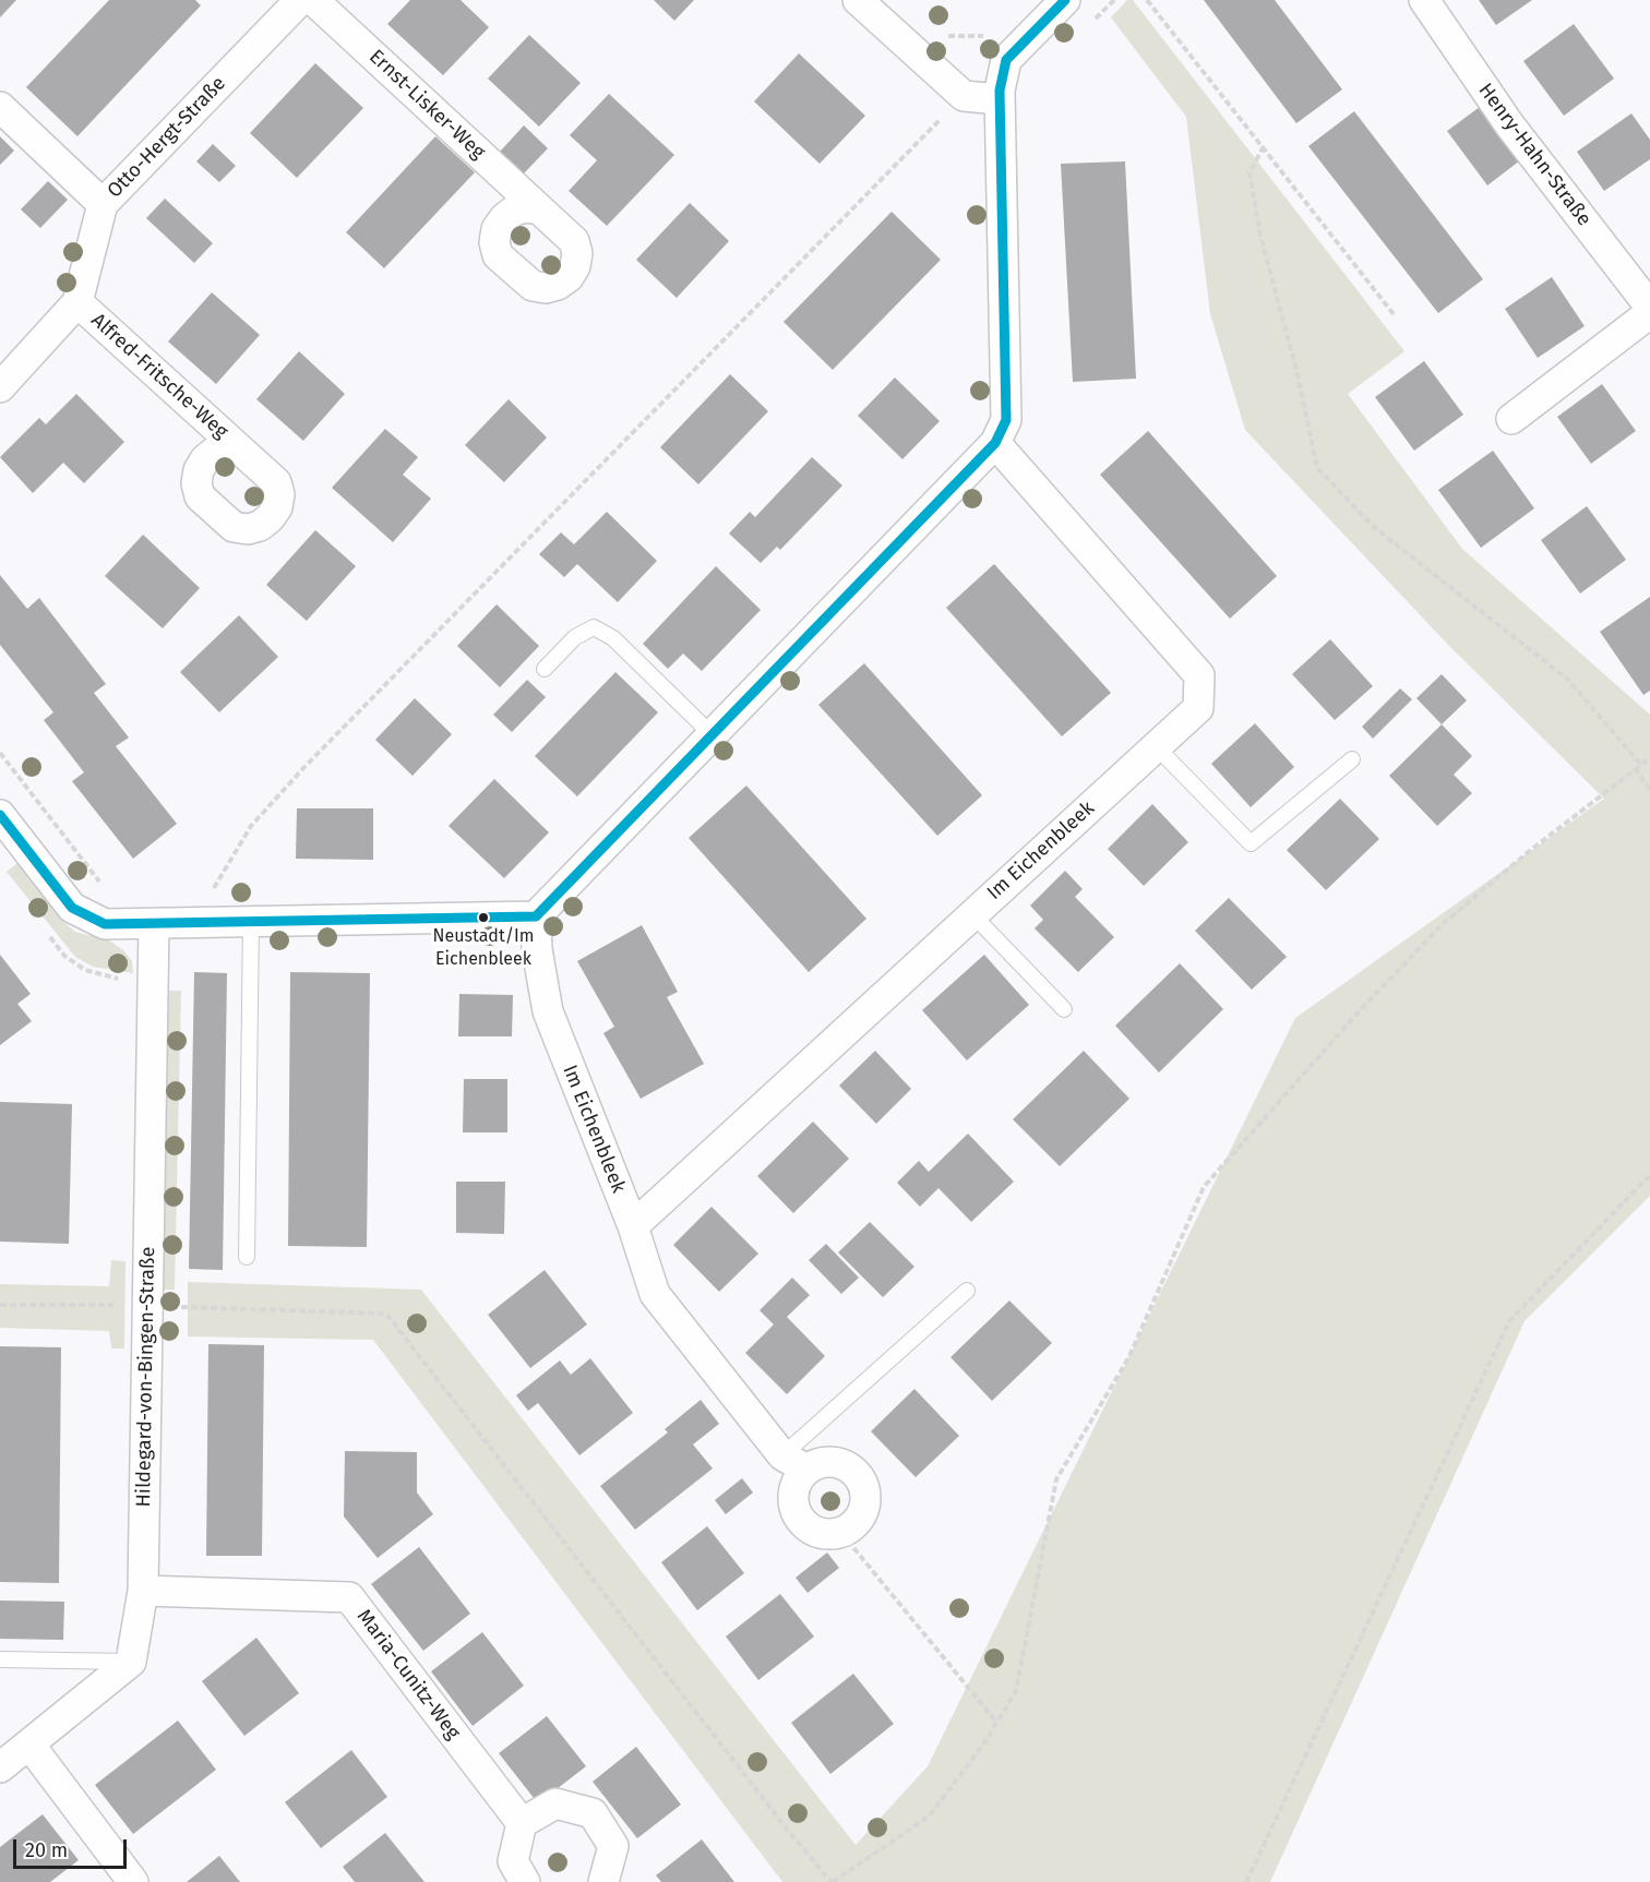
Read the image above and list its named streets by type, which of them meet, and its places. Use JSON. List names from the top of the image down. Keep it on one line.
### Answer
{"streets":{"street":["Ernst-Lisker-Weg","Otto-Hergt-Straße","Henry-Hahn-Straße","Alfred-Fritsche-Weg","Im Eichenbleek","Hildegard-von-Bingen-Straße","Maria-Cunitz-Weg"]},"crossings":[["Otto-Hergt-Straße","Alfred-Fritsche-Weg"],["Hildegard-von-Bingen-Straße","Maria-Cunitz-Weg"]],"places":["Neustadt/Im Eichenbleek"],"scale_bar":"20 m"}
